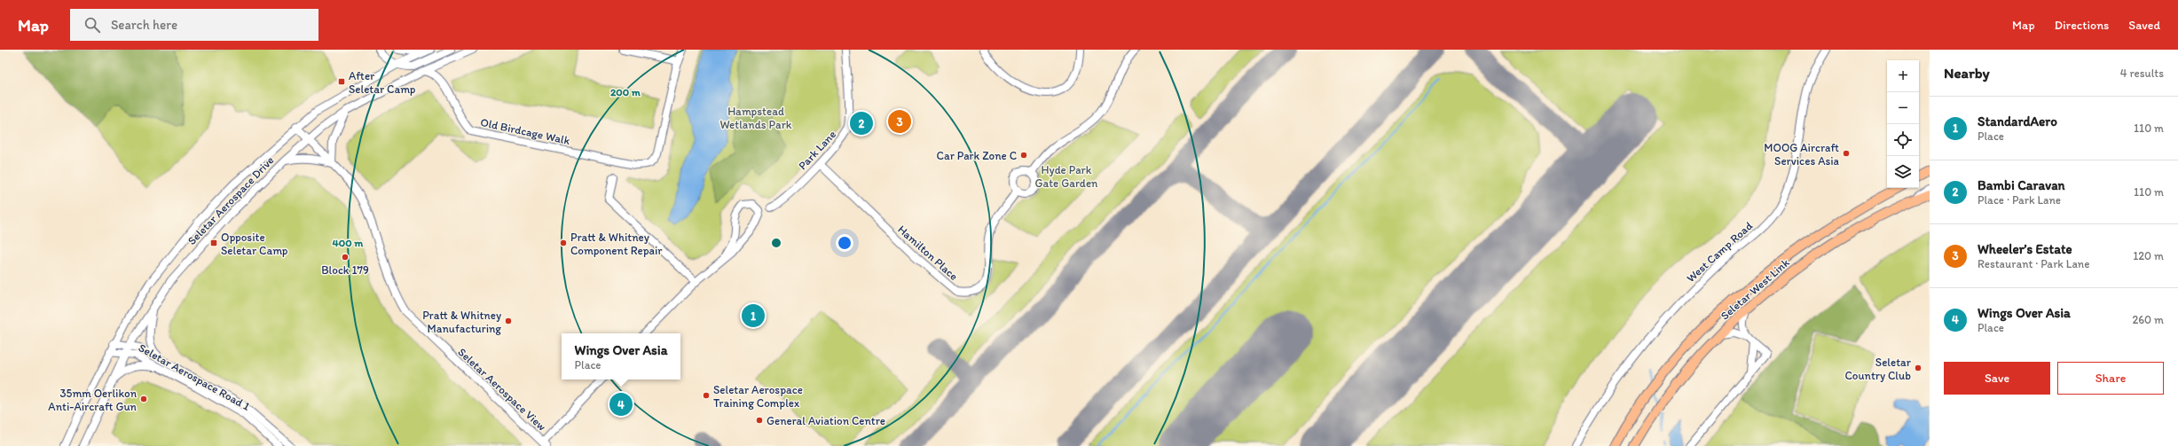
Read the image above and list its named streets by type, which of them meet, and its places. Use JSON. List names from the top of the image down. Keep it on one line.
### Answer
{"streets":{"main road":["Seletar West Link"],"street":["Old Birdcage Walk","Park Lane","Seletar Aerospace Drive","West Camp Road","Hamilton Place","Seletar Aerospace Road 1","Seletar Aerospace View"]},"crossings":[["Old Birdcage Walk","Seletar Aerospace Drive"],["Park Lane","Hamilton Place"],["Seletar Aerospace Drive","Seletar Aerospace Road 1"],["Seletar Aerospace Drive","Seletar Aerospace View"]],"parks":["Hampstead Wetlands Park","Hyde Park Gate Garden"],"places":{"transit":["After Seletar Camp","Opposite Seletar Camp"],"other":["MOOG Aircraft Services Asia","Car Park Zone C","Pratt & Whitney Component Repair","Block 179","Pratt & Whitney Manufacturing","Seletar Country Club","Seletar Aerospace Training Complex","35mm Oerlikon Anti-Aircraft Gun","General Aviation Centre"]},"page":{"header":"Map","search":"Search here","nav":["Map","Directions","Saved"],"heading":["Nearby","4 results"],"map_buttons":["+","−"],"list":[{"mark":"1","name":"StandardAero","note":"Place","value":"110 m"},{"mark":"2","name":"Bambi Caravan","note":"Place · Park Lane","value":"110 m"},{"mark":"3","name":"Wheeler’s Estate","note":"Restaurant · Park Lane","value":"120 m"},{"mark":"4","name":"Wings Over Asia","note":"Place","value":"260 m"}],"pins":["3","2","1","4"],"popup":["Wings Over Asia","Place"],"buttons":["Save","Share"]},"rings":["200 m","400 m"]}
